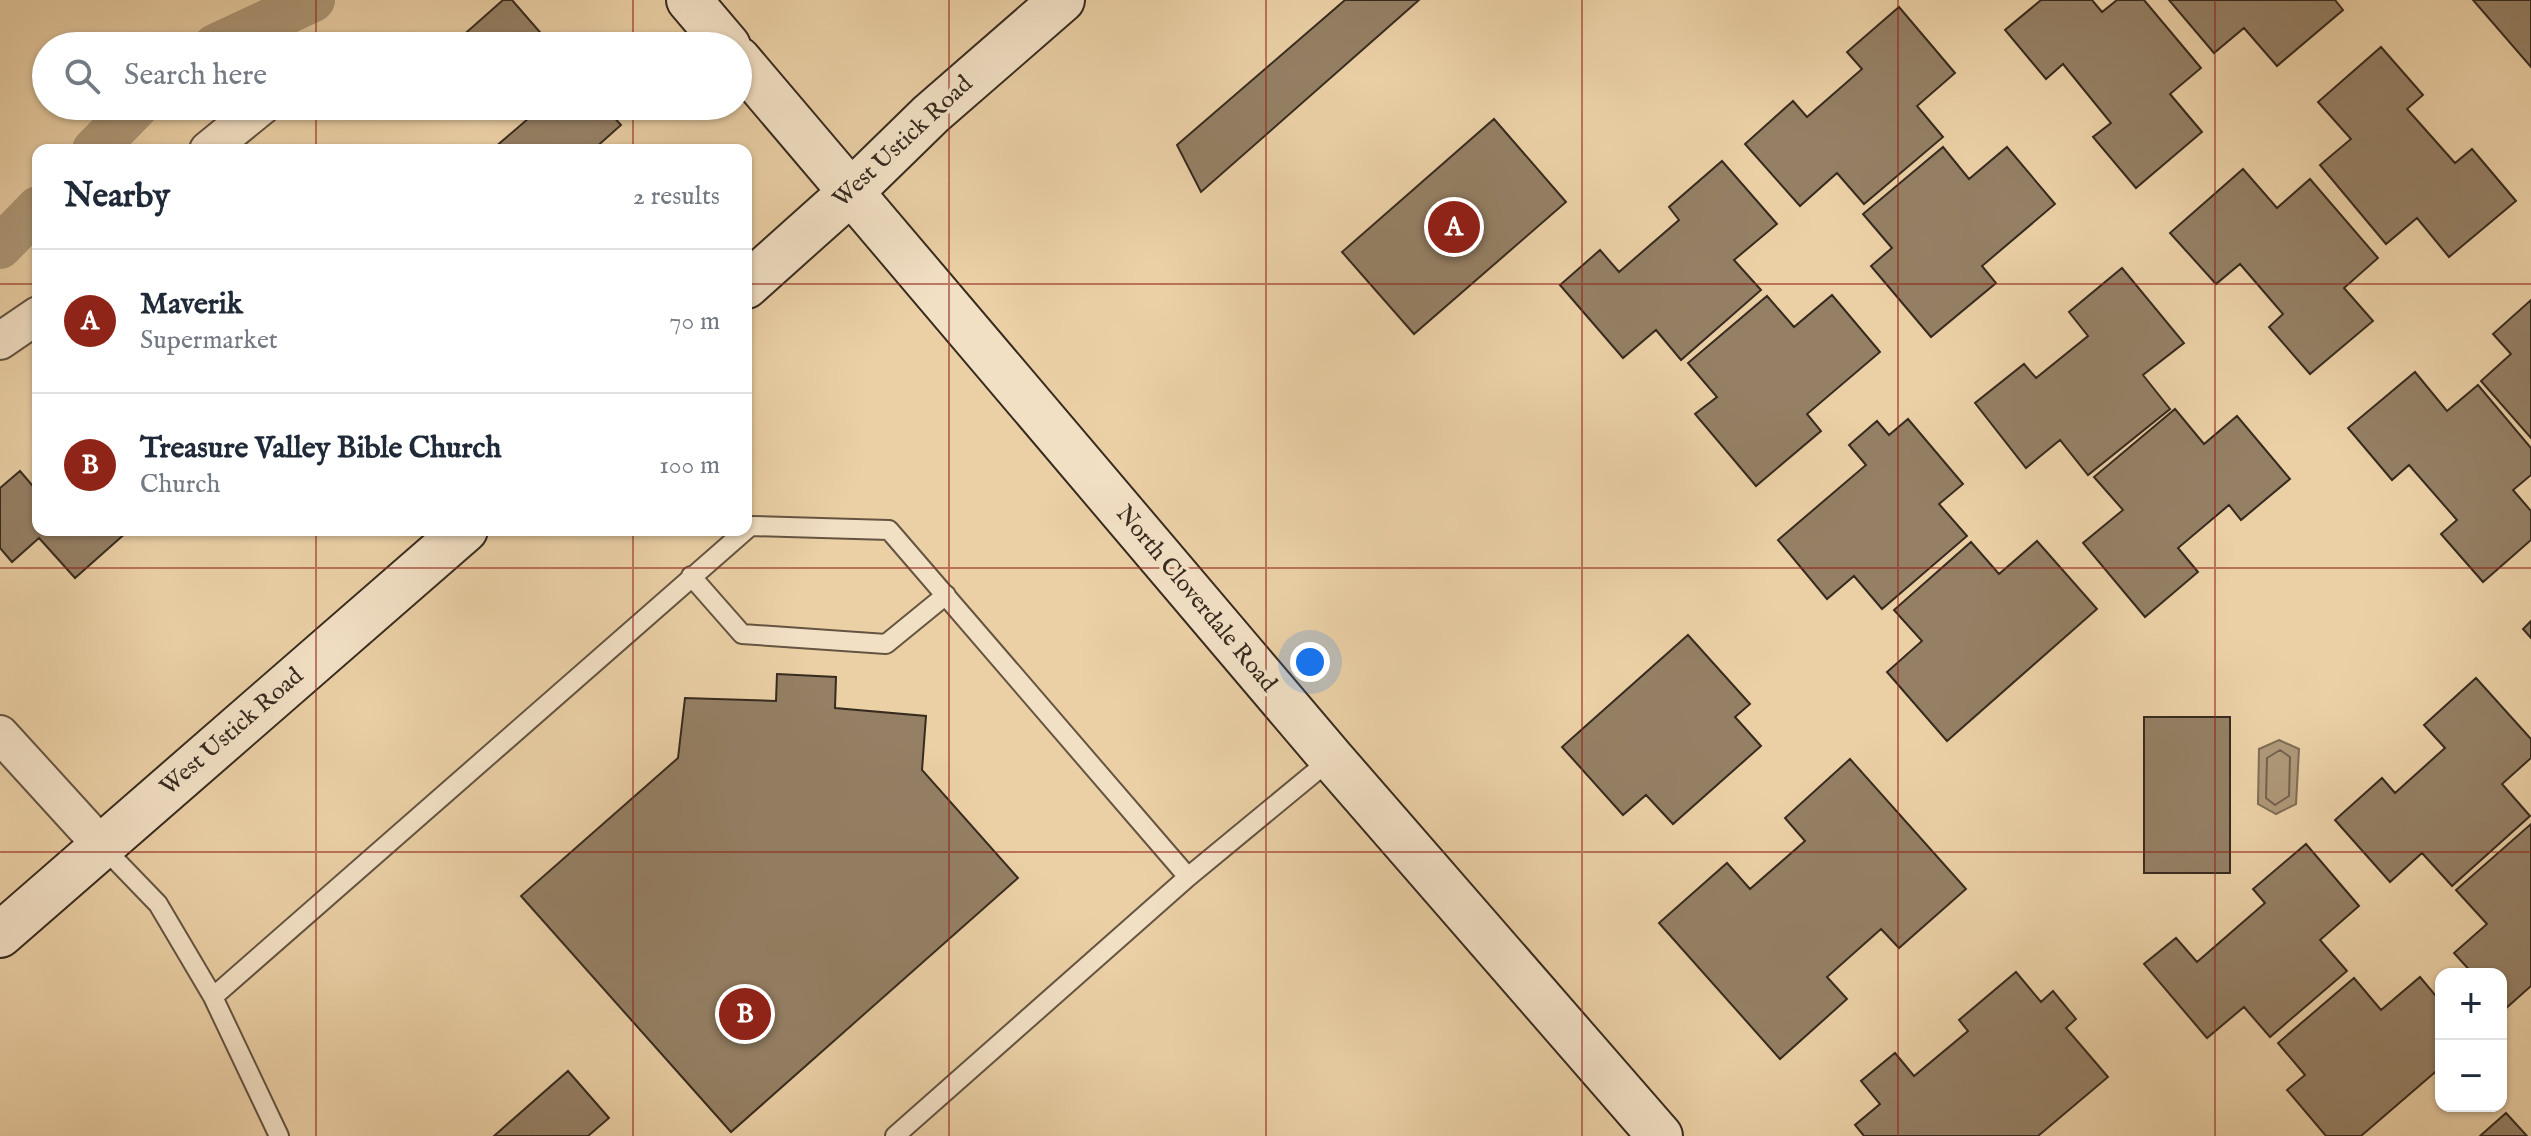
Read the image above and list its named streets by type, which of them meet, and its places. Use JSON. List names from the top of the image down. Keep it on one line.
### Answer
{"streets":{"main road":["West Ustick Road","North Cloverdale Road"]},"crossings":[["West Ustick Road","North Cloverdale Road"]],"page":{"search":"Search here","heading":["Nearby","2 results"],"pins":["A","B"],"list":[{"mark":"A","name":"Maverik","note":"Supermarket","value":"70 m"},{"mark":"B","name":"Treasure Valley Bible Church","note":"Church","value":"100 m"}],"map_buttons":["+","−"]}}
